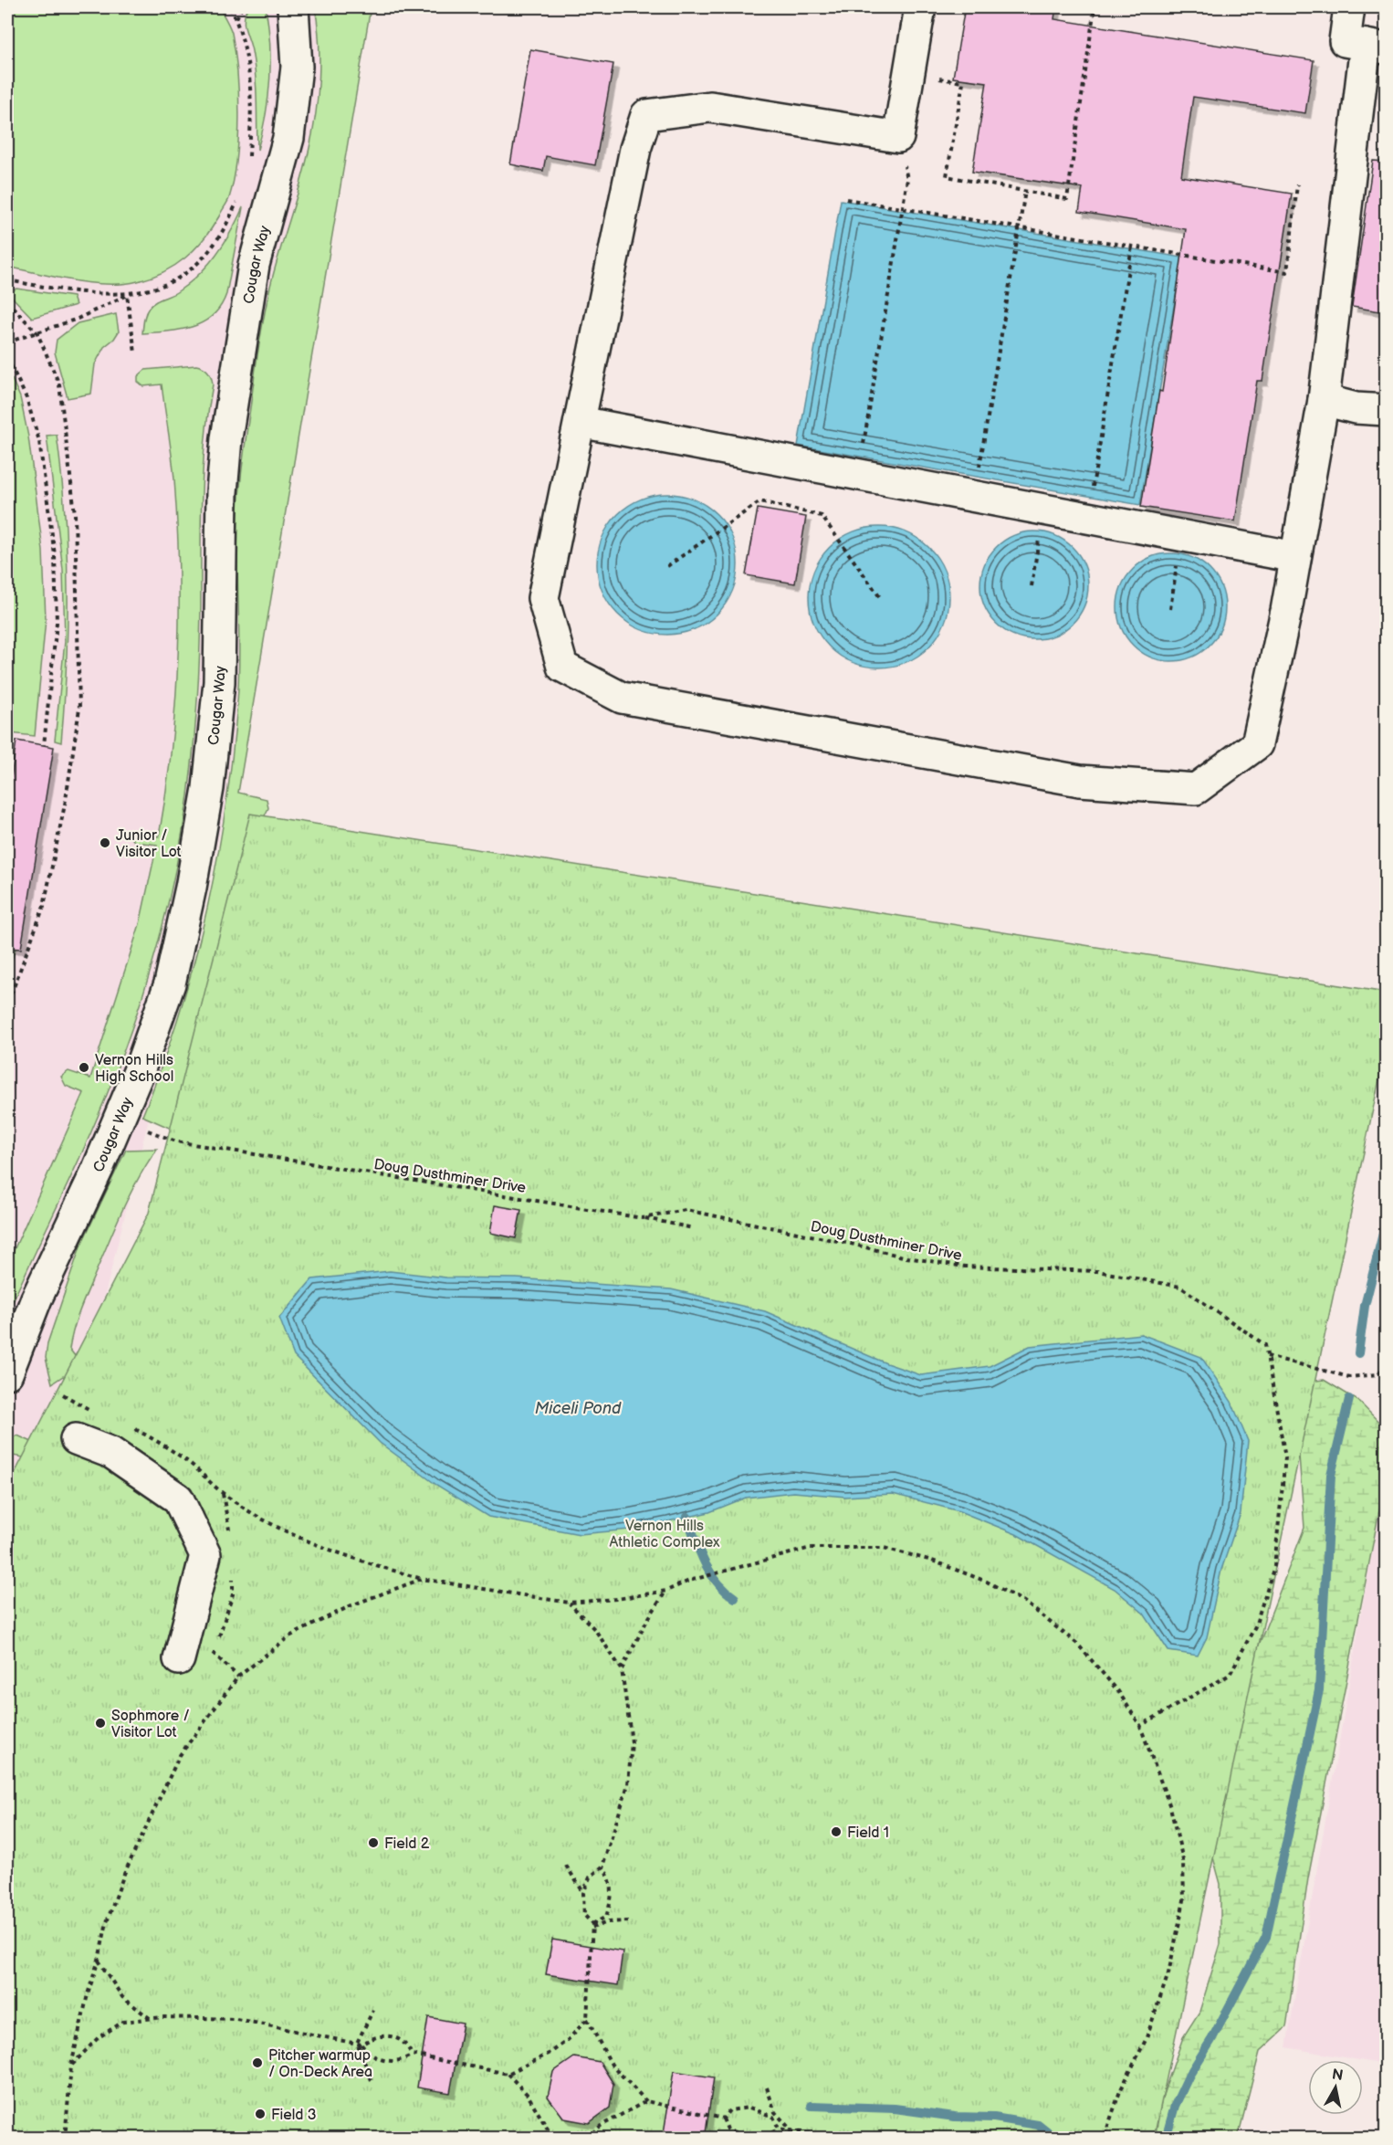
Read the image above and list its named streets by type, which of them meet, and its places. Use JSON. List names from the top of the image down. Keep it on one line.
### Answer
{"streets":{"street":["Cougar Way"],"path":["Doug Dusthminer Drive"]},"crossings":[["Cougar Way","Doug Dusthminer Drive"]],"water":["Miceli Pond"],"parks":["Vernon Hills Athletic Complex"],"places":["Junior / Visitor Lot","Vernon Hills High School","Sophmore / Visitor Lot","Field 1","Field 2","Pitcher warmup / On-Deck Area","Field 3"],"north":"top"}
